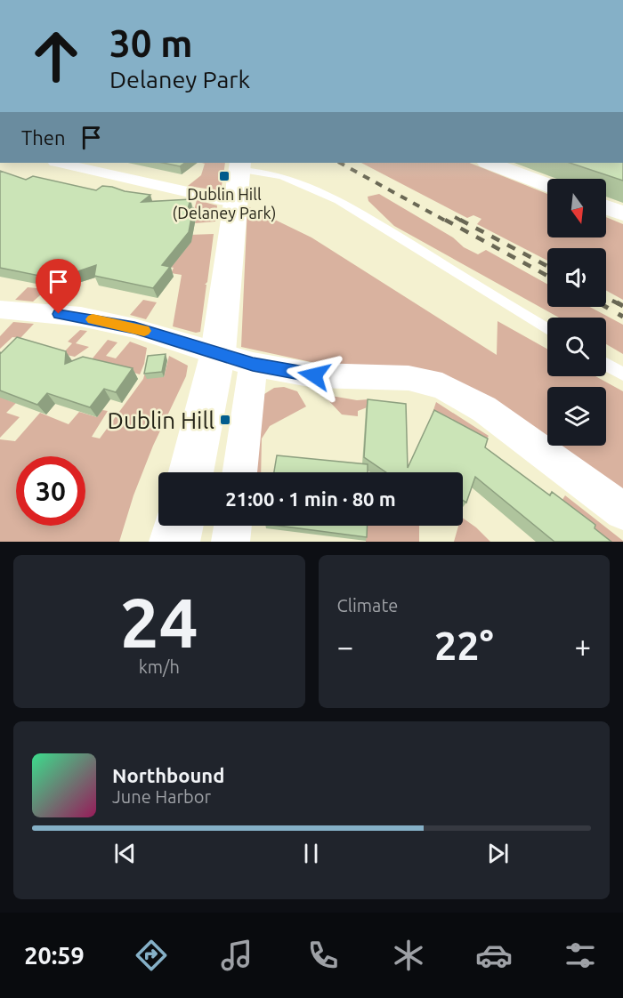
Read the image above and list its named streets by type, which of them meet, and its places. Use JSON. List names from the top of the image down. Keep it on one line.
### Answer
{"places":{"transit":["Dublin Hill (Delaney Park)","Dublin Hill"]},"north":"bottom","page":{"turn":["30 m","Delaney Park"],"then":"Then","limit":"30","trip":"21:00 · 1 min · 80 m","tile":[["24","km/h"],"Climate"],"heat":["−","22°","+"],"song":["Northbound","June Harbor"],"tabs":"20:59"}}
